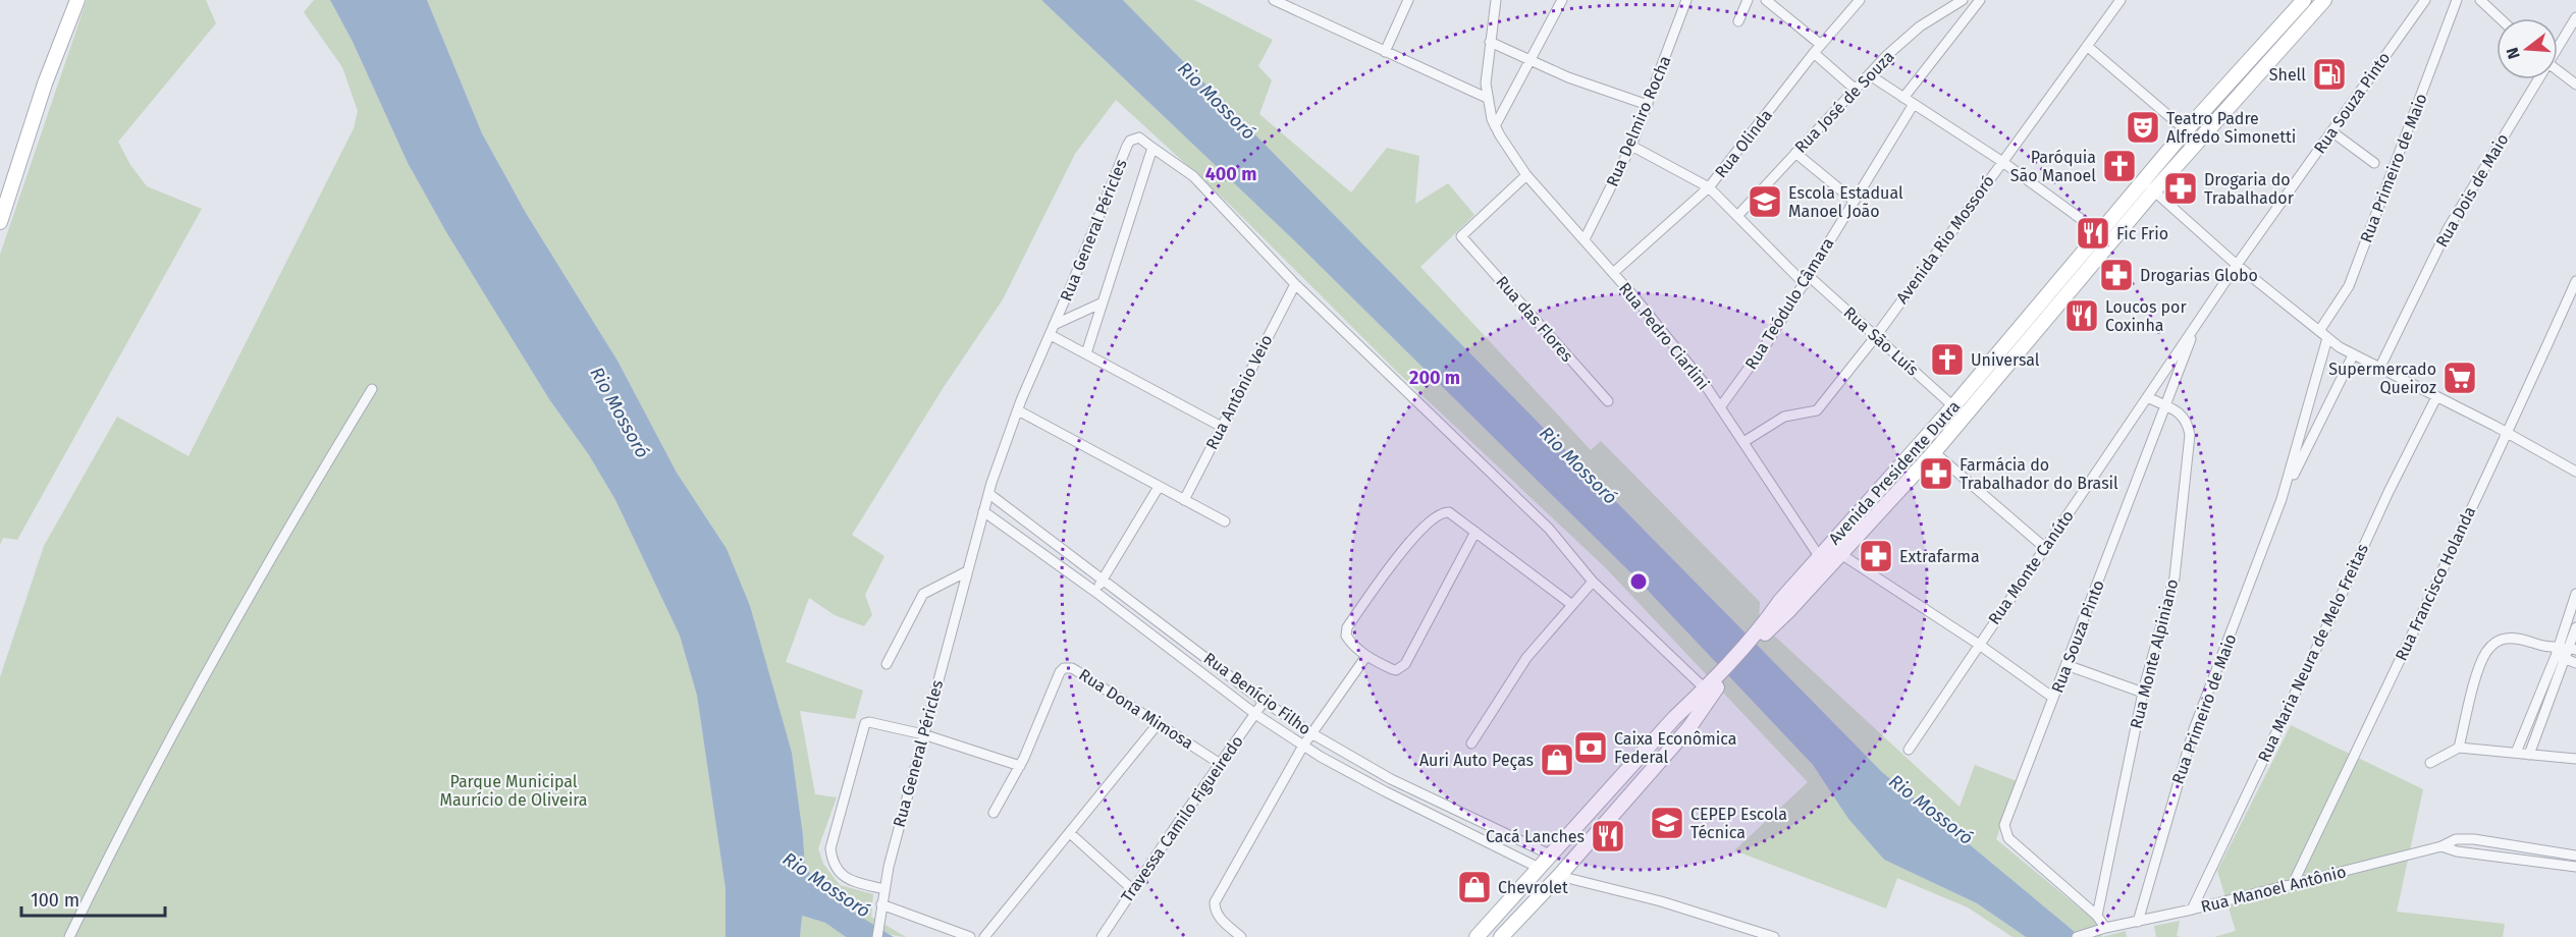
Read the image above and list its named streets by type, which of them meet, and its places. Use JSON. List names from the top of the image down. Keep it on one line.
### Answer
{"streets":{"main road":["Avenida Presidente Dutra"],"street":["Rua José de Souza","Rua Souza Pinto","Rua Delmiro Rocha","Rua Olinda","Rua Primeiro de Maio","Rua Dois de Maio","Rua General Péricles","Avenida Rio Mossoró","Rua Teódulo Câmara","Rua das Flores","Rua Pedro Ciarlini","Rua São Luís","Rua Antônio Veio","Rua Monte Canúto","Rua Francisco Holanda","Rua Maria Neura de Melo Freitas","Rua Monte Alpiniano","Rua Benício Filho","Rua Dona Mimosa","Travessa Camilo Figueiredo","Rua Manoel Antônio"]},"crossings":[["Rua José de Souza","Rua São Luís"],["Rua Souza Pinto","Rua Monte Canúto"],["Rua Souza Pinto","Rua Monte Alpiniano"],["Rua Delmiro Rocha","Rua Pedro Ciarlini"],["Rua Delmiro Rocha","Rua São Luís"],["Rua Olinda","Rua Pedro Ciarlini"],["Rua Olinda","Rua São Luís"],["Rua Primeiro de Maio","Rua Manoel Antônio"],["Rua General Péricles","Rua Benício Filho"],["Avenida Rio Mossoró","Rua Pedro Ciarlini"],["Avenida Rio Mossoró","Rua São Luís"],["Rua Teódulo Câmara","Rua Pedro Ciarlini"],["Rua Teódulo Câmara","Rua São Luís"],["Rua das Flores","Rua Pedro Ciarlini"],["Rua Pedro Ciarlini","Avenida Presidente Dutra"],["Rua São Luís","Avenida Presidente Dutra"],["Avenida Presidente Dutra","Rua Benício Filho"],["Rua Monte Canúto","Rua Monte Alpiniano"],["Rua Francisco Holanda","Rua Manoel Antônio"],["Rua Maria Neura de Melo Freitas","Rua Manoel Antônio"],["Rua Benício Filho","Travessa Camilo Figueiredo"],["Rua Dona Mimosa","Travessa Camilo Figueiredo"]],"water":["Rio Mossoró"],"parks":["Parque Municipal Maurício de Oliveira"],"places":{"fuel station":["Shell"],"theatre":["Teatro Padre Alfredo Simonetti"],"church":["Paróquia São Manoel","Universal"],"pharmacy":["Drogaria do Trabalhador","Drogarias Globo","Farmácia do Trabalhador do Brasil","Extrafarma"],"school or university":["Escola Estadual Manoel João","CEPEP Escola Técnica"],"restaurant":["Fic Frio","Loucos por Coxinha","Cacá Lanches"],"supermarket":["Supermercado Queiroz"],"bank":["Caixa Econômica Federal"],"shop":["Auri Auto Peças","Chevrolet"]},"scale_bar":"100 m","north":"left","rings":["400 m","200 m"]}
